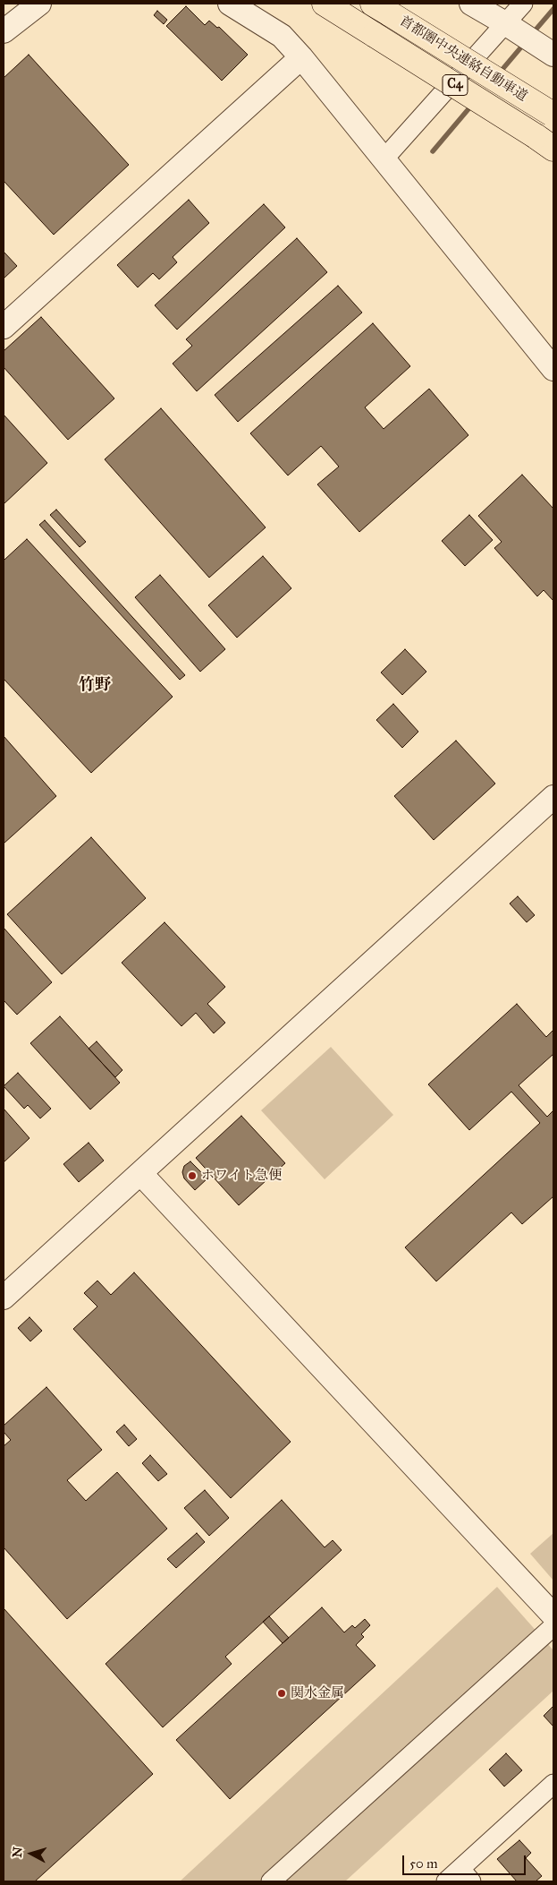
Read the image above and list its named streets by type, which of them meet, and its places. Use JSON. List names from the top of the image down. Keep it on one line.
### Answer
{"streets":{"highway":["首都圏中央連絡自動車道","C4"]},"districts":["竹野"],"places":["ホワイト急便","関水金属"],"scale_bar":"50 m","north":"left"}
